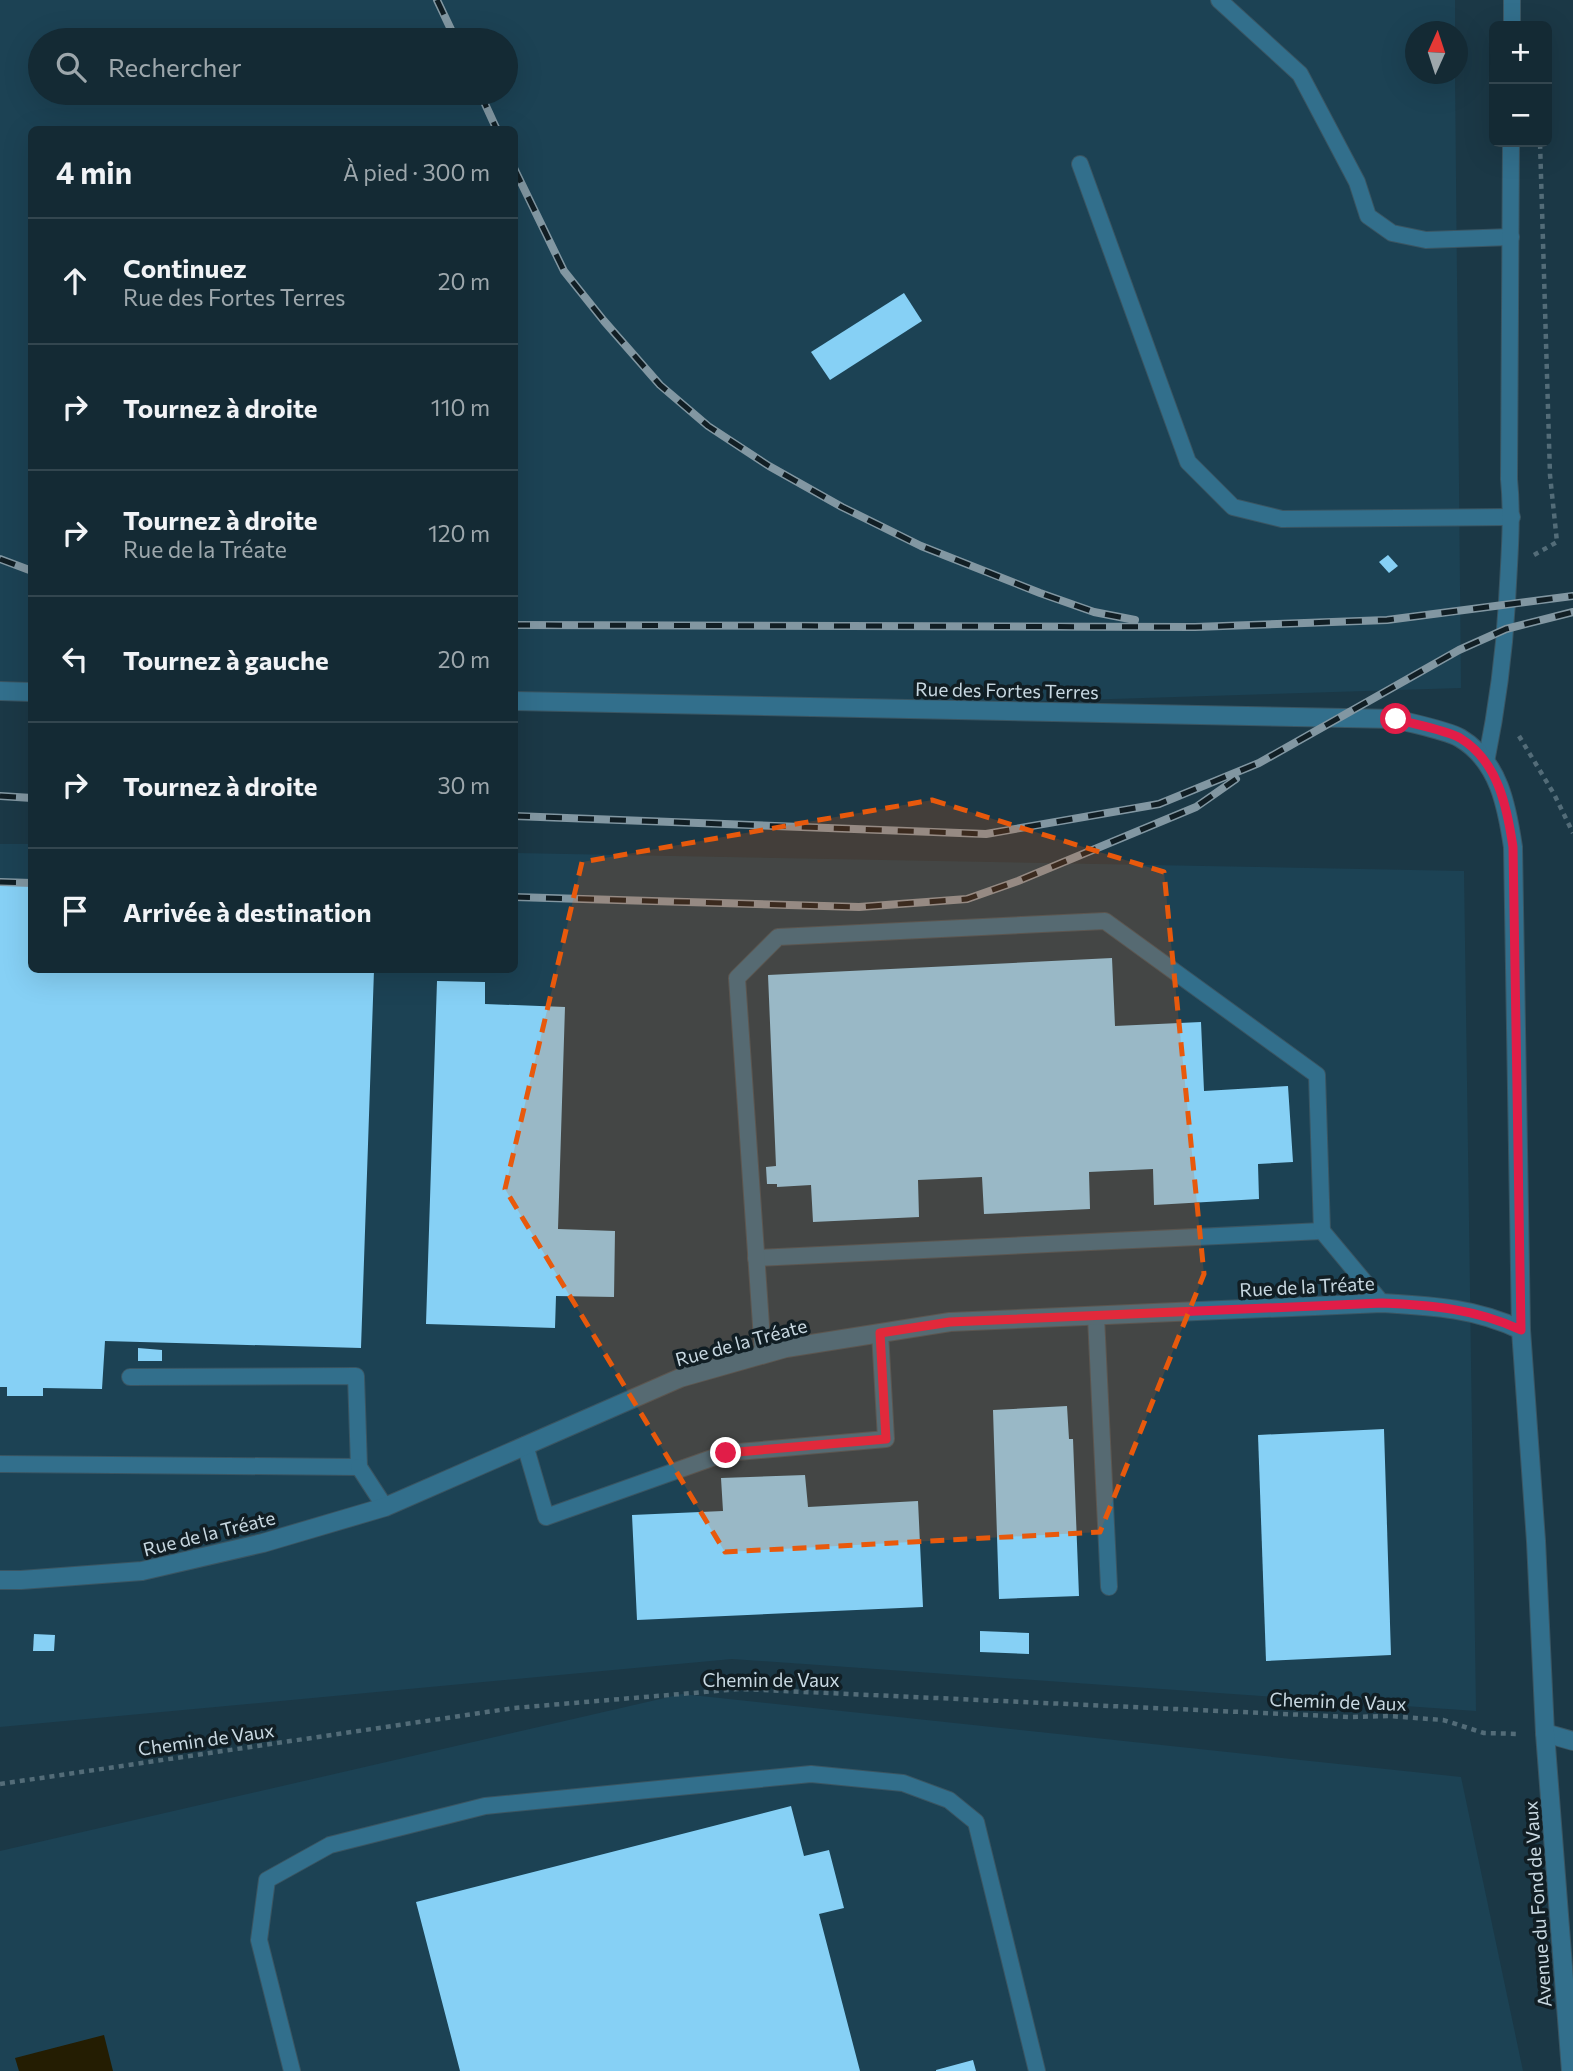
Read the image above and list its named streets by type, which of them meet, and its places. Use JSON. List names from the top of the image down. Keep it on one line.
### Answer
{"streets":{"street":["Rue des Fortes Terres","Rue de la Tréate","Avenue du Fond de Vaux"],"path":["Chemin de Vaux"]},"crossings":[["Rue des Fortes Terres","Avenue du Fond de Vaux"],["Rue de la Tréate","Avenue du Fond de Vaux"],["Chemin de Vaux","Avenue du Fond de Vaux"]],"north":"top","page":{"map_buttons":["+","−"],"search":"Rechercher","heading":["4 min","À pied · 300 m"],"list":[["Continuez","Rue des Fortes Terres","20 m"],["Tournez à droite","110 m"],["Tournez à droite","Rue de la Tréate","120 m"],["Tournez à gauche","20 m"],["Tournez à droite","30 m"],"Arrivée à destination"]}}
